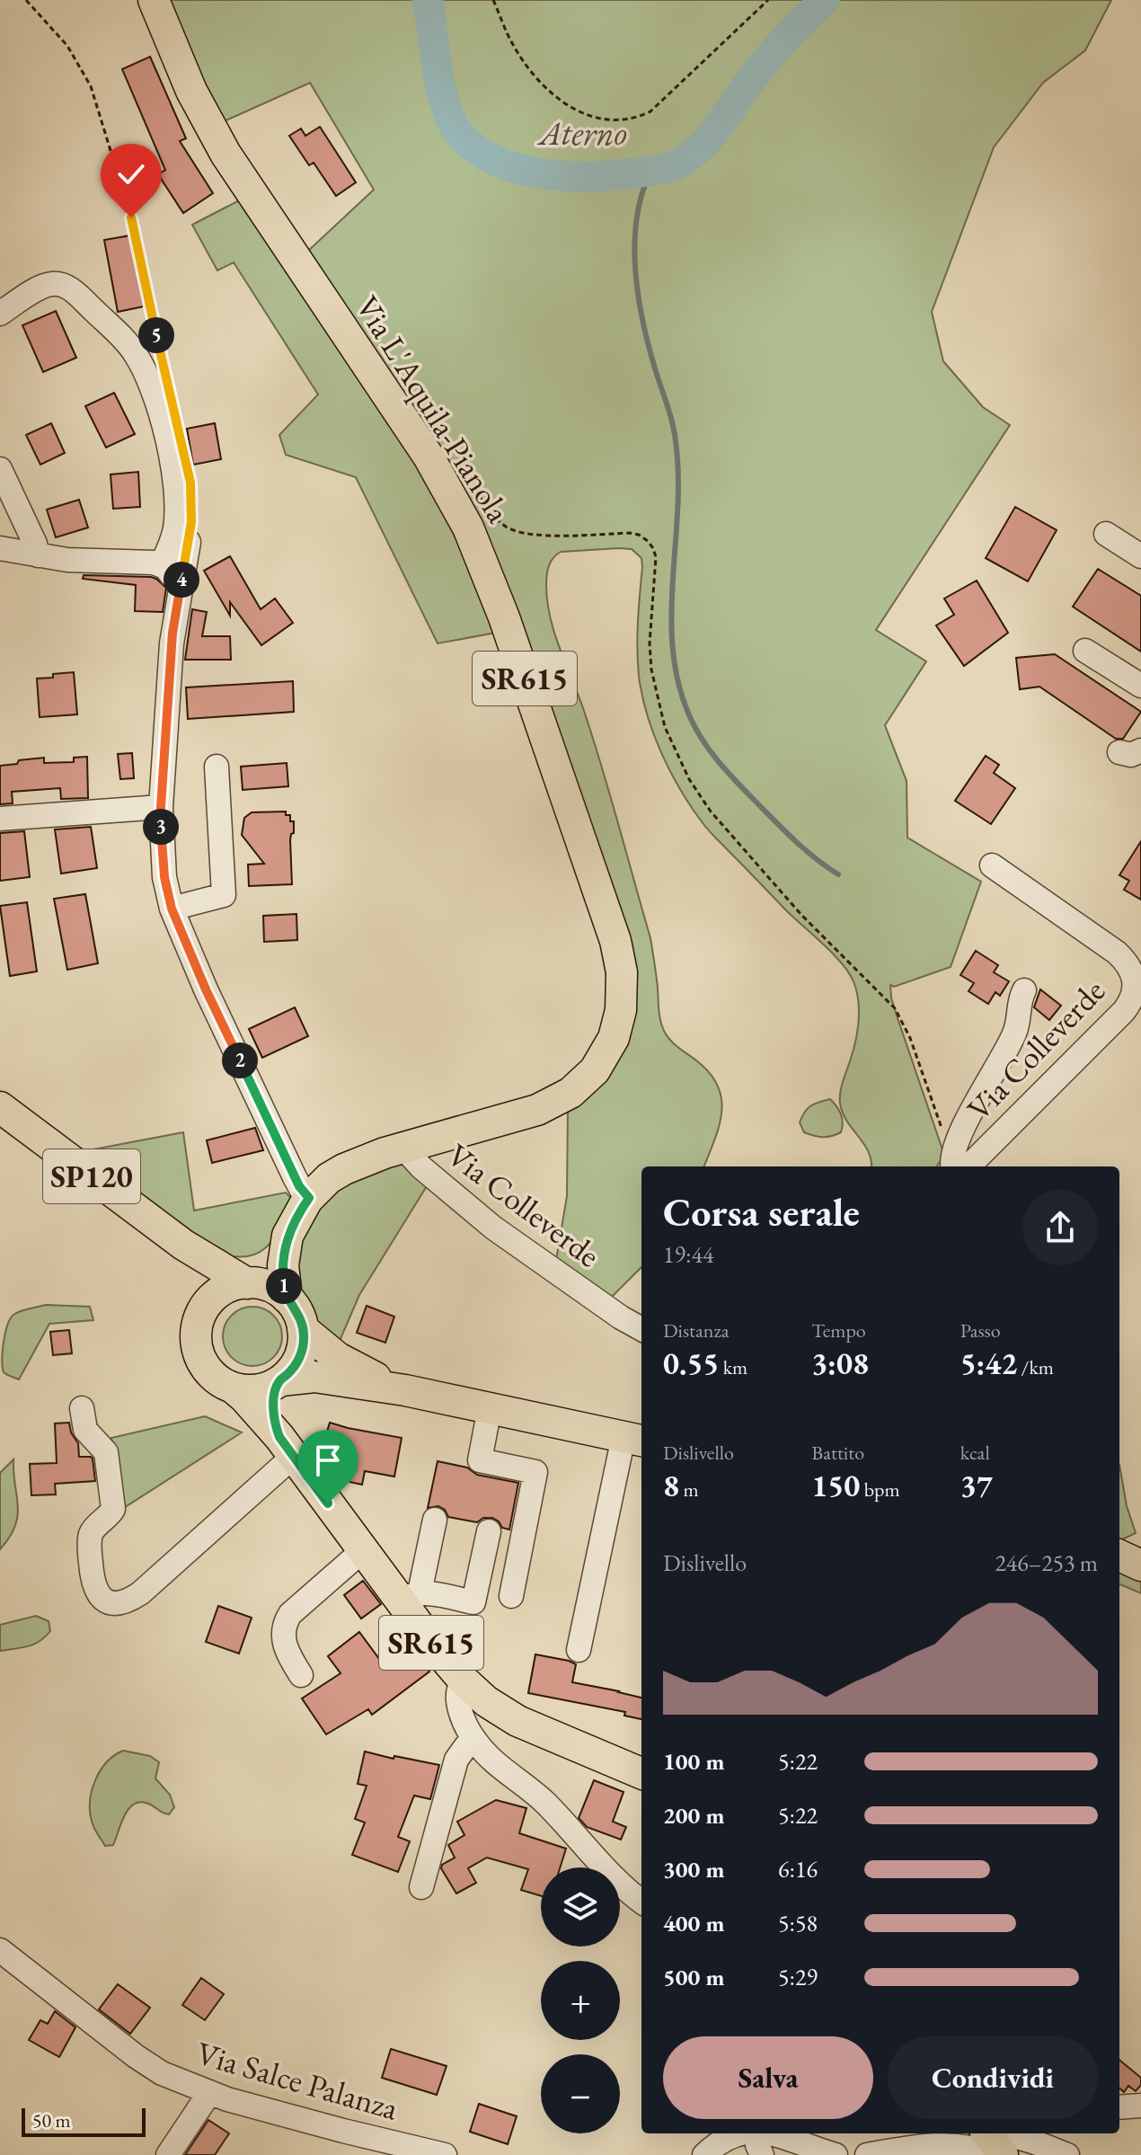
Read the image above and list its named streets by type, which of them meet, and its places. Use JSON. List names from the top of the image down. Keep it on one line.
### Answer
{"streets":{"main road":["Via L'Aquila-Pianola","SR615","SP120"],"street":["Via Colleverde","Via Salce Palanza"]},"crossings":[["Via L'Aquila-Pianola","SR615"],["Via L'Aquila-Pianola","Via Colleverde"],["Via L'Aquila-Pianola","SP120"],["SR615","SP120"]],"water":["Aterno"],"scale_bar":"50 m","page":{"pins":["5","4","3","2","1"],"heading":["Corsa serale","19:44"],"stats":[["Distanza","0.55 km"],["Tempo","3:08"],["Passo","5:42 /km"],["Dislivello","8 m"],["Battito","150 bpm"],["kcal","37"]],"chart":["Dislivello","246–253 m"],"list":[{"name":"100 m","note":"5:22"},{"name":"200 m","note":"5:22"},{"name":"300 m","note":"6:16"},{"name":"400 m","note":"5:58"},{"name":"500 m","note":"5:29"}],"map_buttons":["+","−"],"buttons":["Salva","Condividi"],"scale":"50 m"}}
